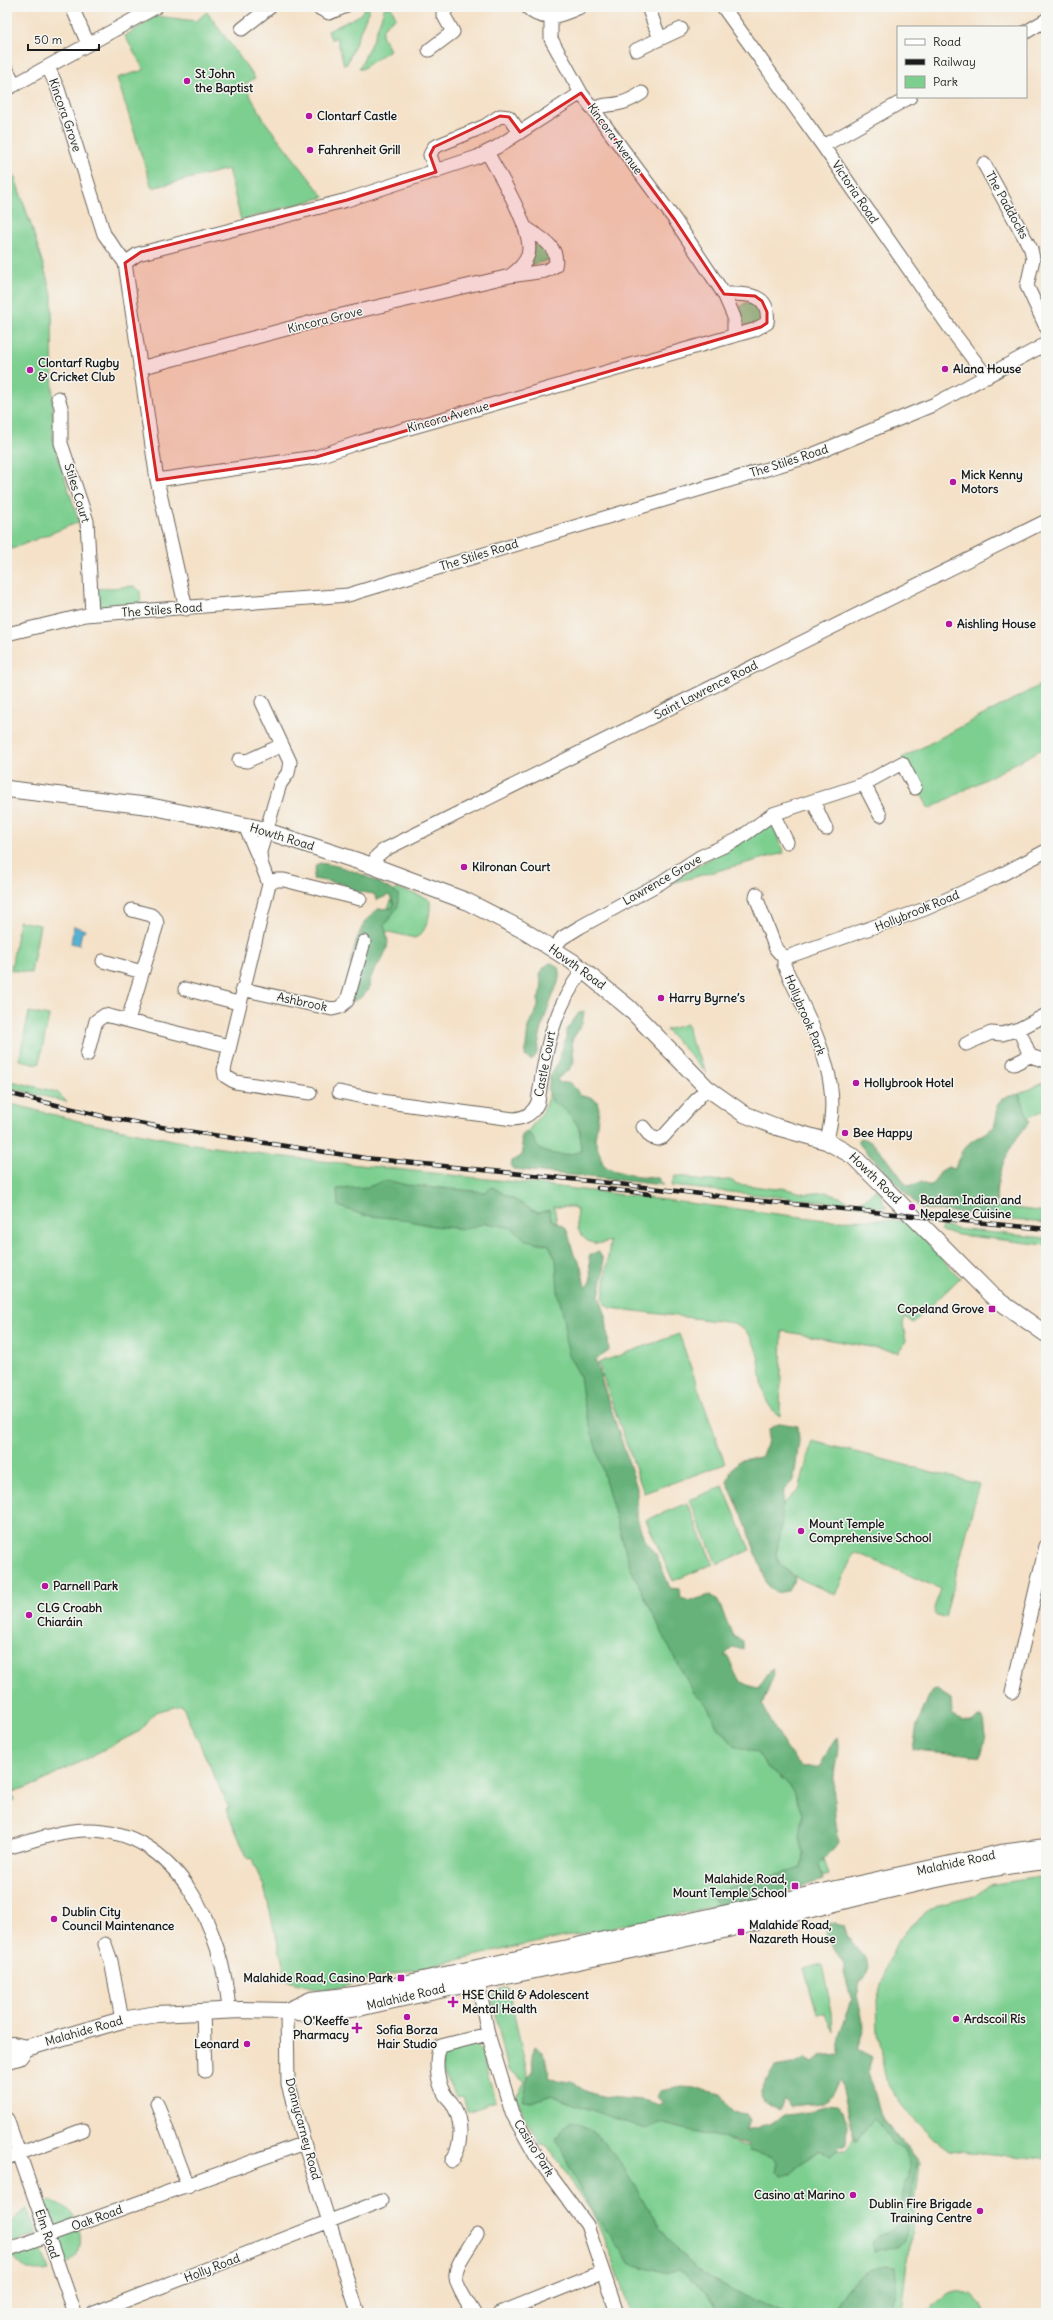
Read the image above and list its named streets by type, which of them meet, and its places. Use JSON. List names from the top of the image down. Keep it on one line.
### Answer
{"streets":{"main road":["Howth Road","Malahide Road"],"street":["Kincora Grove","Kincora Avenue","Victoria Road","The Paddocks","The Stiles Road","Stiles Court","Saint Lawrence Road","Lawrence Grove","Hollybrook Road","Ashbrook","Hollybrook Park","Castle Court","Donnycarney Road","Casino Park","Oak Road","Elm Road","Holly Road"]},"crossings":[["Kincora Grove","Kincora Avenue"],["Kincora Grove","The Stiles Road"],["Victoria Road","The Stiles Road"],["The Stiles Road","Stiles Court"],["Saint Lawrence Road","Howth Road"],["Howth Road","Lawrence Grove"],["Howth Road","Hollybrook Park"],["Howth Road","Castle Court"],["Hollybrook Road","Hollybrook Park"],["Malahide Road","Donnycarney Road"],["Malahide Road","Casino Park"],["Donnycarney Road","Oak Road"],["Donnycarney Road","Holly Road"],["Oak Road","Elm Road"]],"places":{"other":["St John the Baptist","Clontarf Castle","Fahrenheit Grill","Alana House","Clontarf Rugby & Cricket Club","Mick Kenny Motors","Aishling House","Kilronan Court","Harry Byrne’s","Hollybrook Hotel","Bee Happy","Badam Indian and Nepalese Cuisine","Mount Temple Comprehensive School","Parnell Park","CLG Croabh Chiaráin","Dublin City Council Maintenance","Sofia Borza Hair Studio","Ardscoil Rís","Leonard","Casino at Marino","Dublin Fire Brigade Training Centre"],"transit":["Copeland Grove","Malahide Road, Mount Temple School","Malahide Road, Nazareth House","Malahide Road, Casino Park"],"health":["HSE Child & Adolescent Mental Health","O'Keeffe Pharmacy"]},"legend":["Road","Railway","Park"],"scale_bar":"50 m"}
